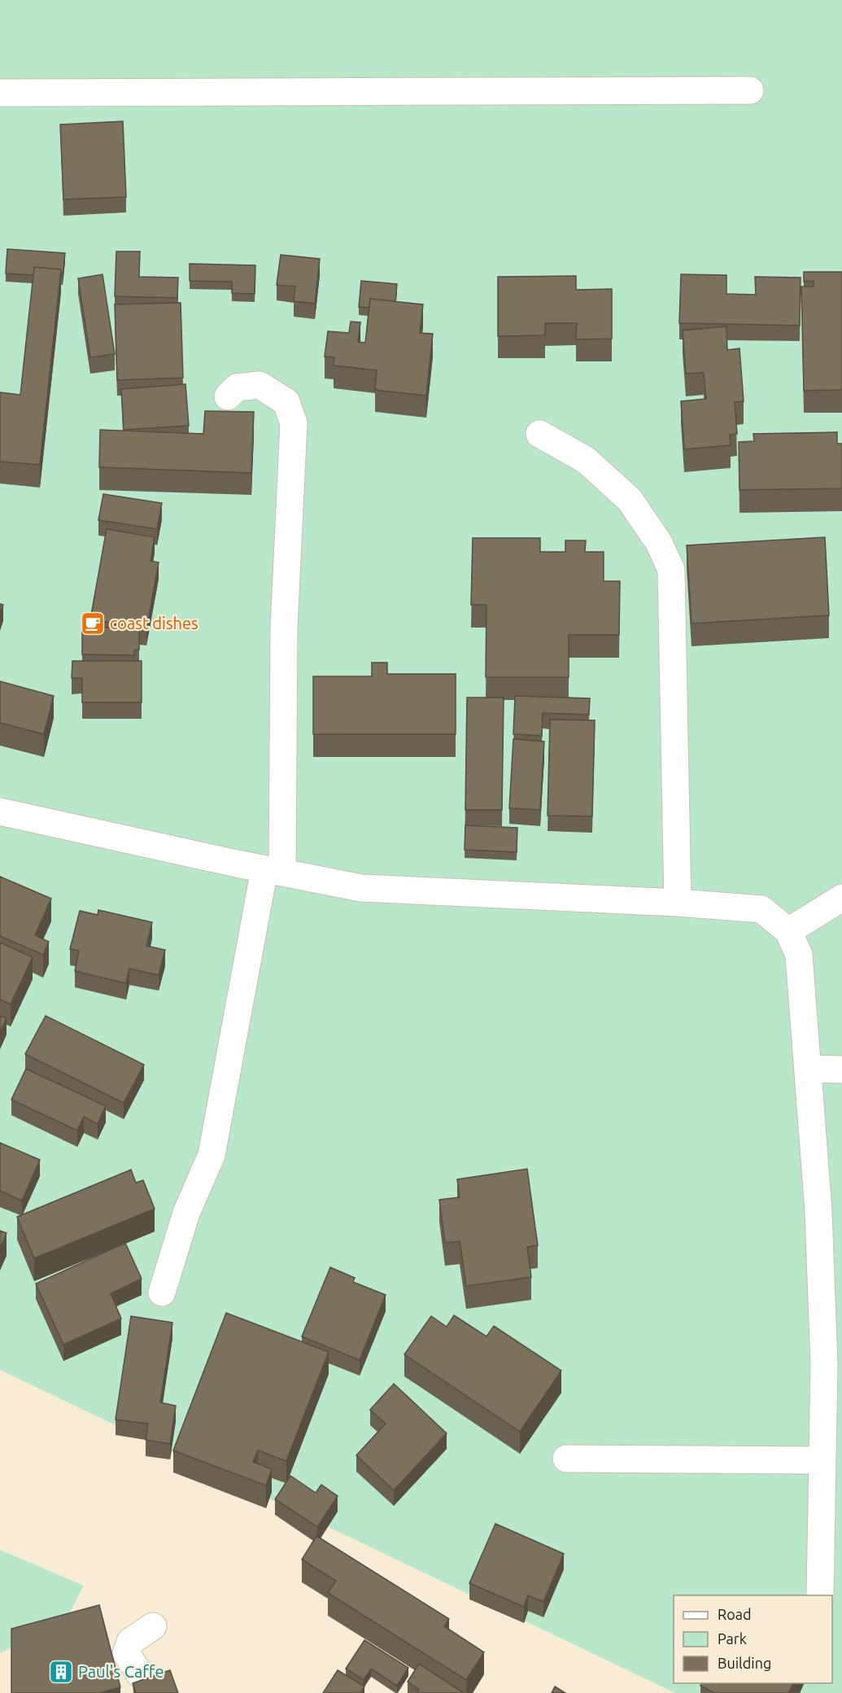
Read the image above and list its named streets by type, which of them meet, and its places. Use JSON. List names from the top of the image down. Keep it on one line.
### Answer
{"places":{"cafe":["coast dishes"],"building":["Paul's Caffe"]},"legend":["Road","Park","Building"]}
